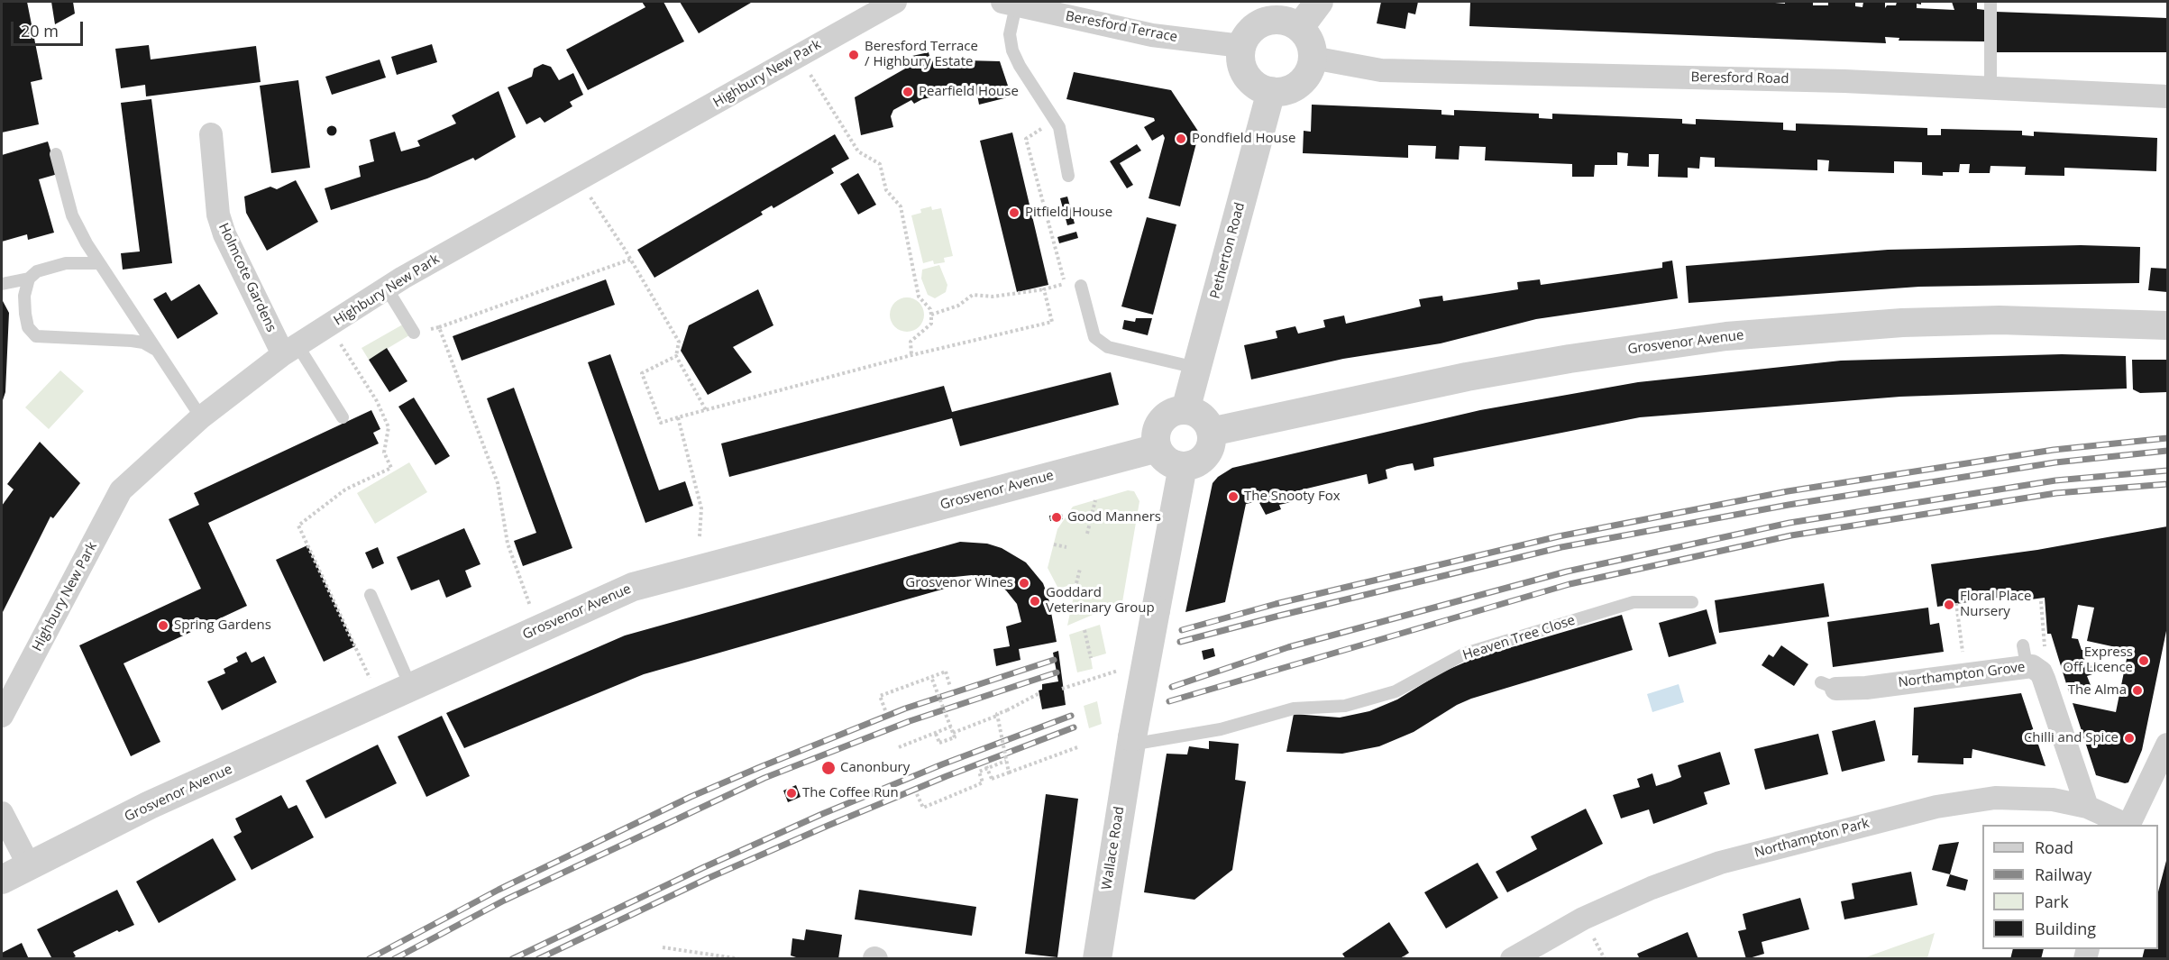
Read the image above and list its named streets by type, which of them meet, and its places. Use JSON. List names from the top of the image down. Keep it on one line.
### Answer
{"streets":{"street":["Beresford Terrace","Highbury New Park","Beresford Road","Petherton Road","Holmcote Gardens","Grosvenor Avenue","Northampton Grove","Northampton Park","Wallace Road"],"lane":["Heaven Tree Close"]},"crossings":[["Beresford Terrace","Beresford Road"],["Beresford Terrace","Petherton Road"],["Highbury New Park","Holmcote Gardens"],["Beresford Road","Petherton Road"],["Petherton Road","Grosvenor Avenue"],["Heaven Tree Close","Wallace Road"],["Northampton Grove","Northampton Park"]],"places":["Beresford Terrace / Highbury Estate","Pearfield House","Pondfield House","Pitfield House","The Snooty Fox","Good Manners","Grosvenor Wines","Goddard Veterinary Group","Floral Place Nursery","Spring Gardens","Express Off Licence","The Alma","Chilli and Spice","Canonbury","The Coffee Run"],"legend":["Road","Railway","Park","Building"],"scale_bar":"20 m"}
